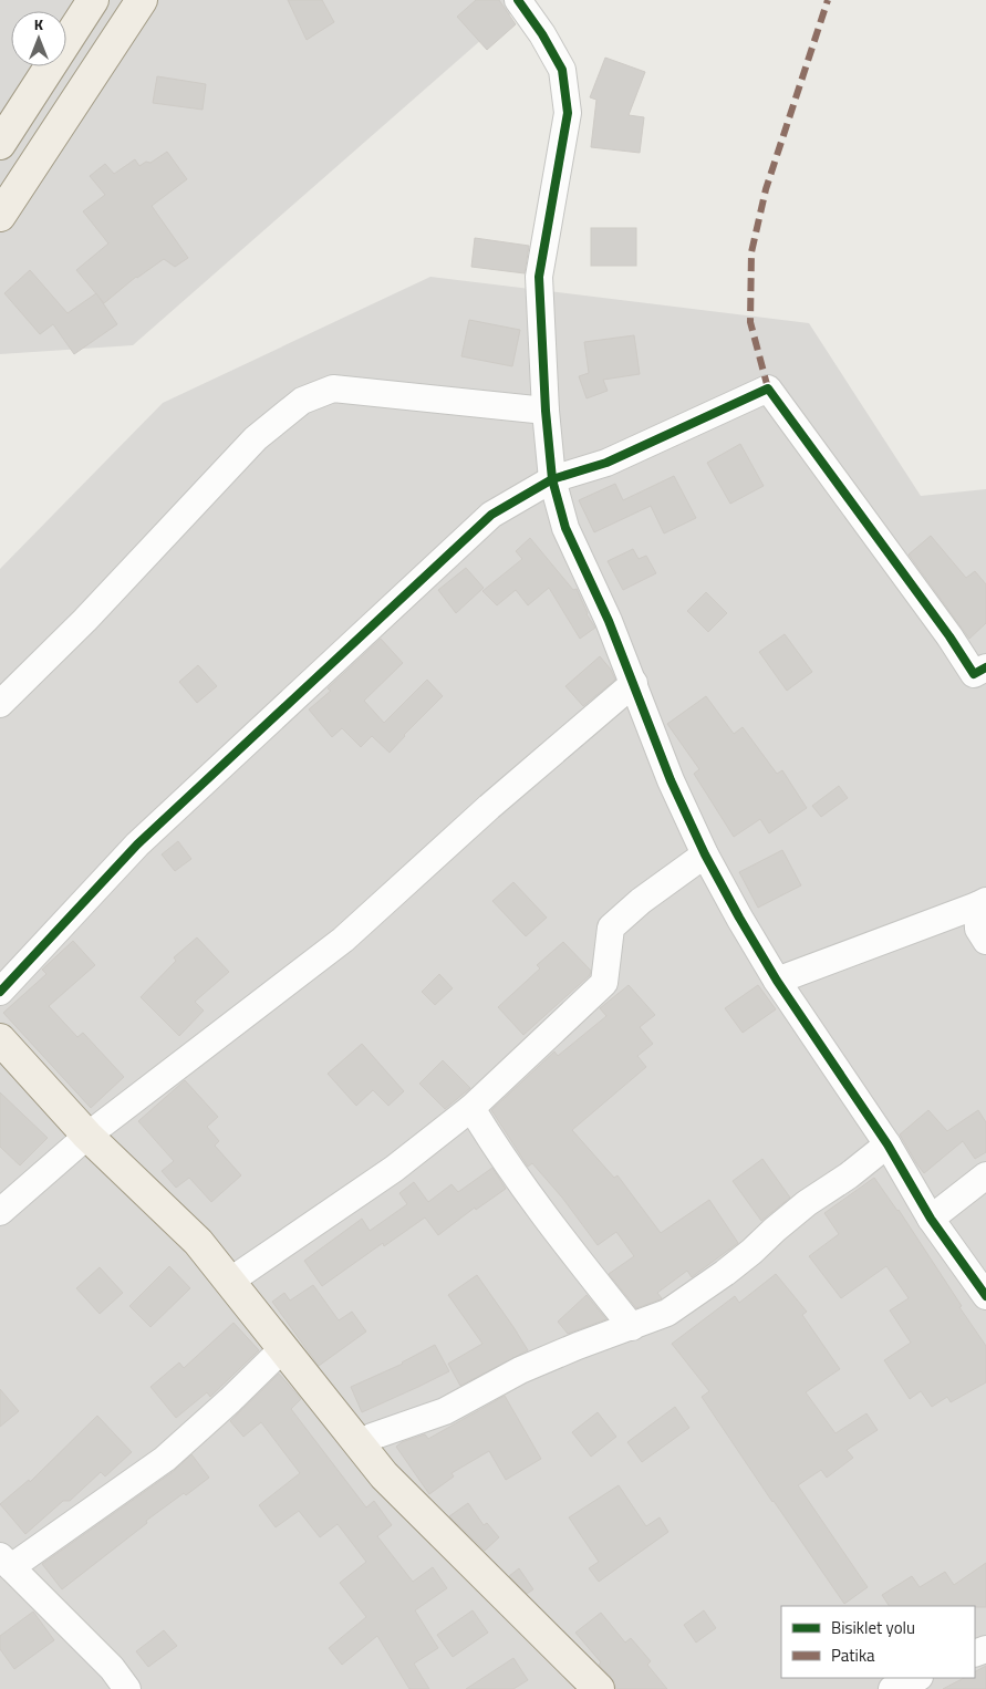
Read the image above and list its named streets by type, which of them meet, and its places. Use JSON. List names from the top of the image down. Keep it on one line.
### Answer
{"legend":["Bisiklet yolu","Patika"],"north":"top"}
